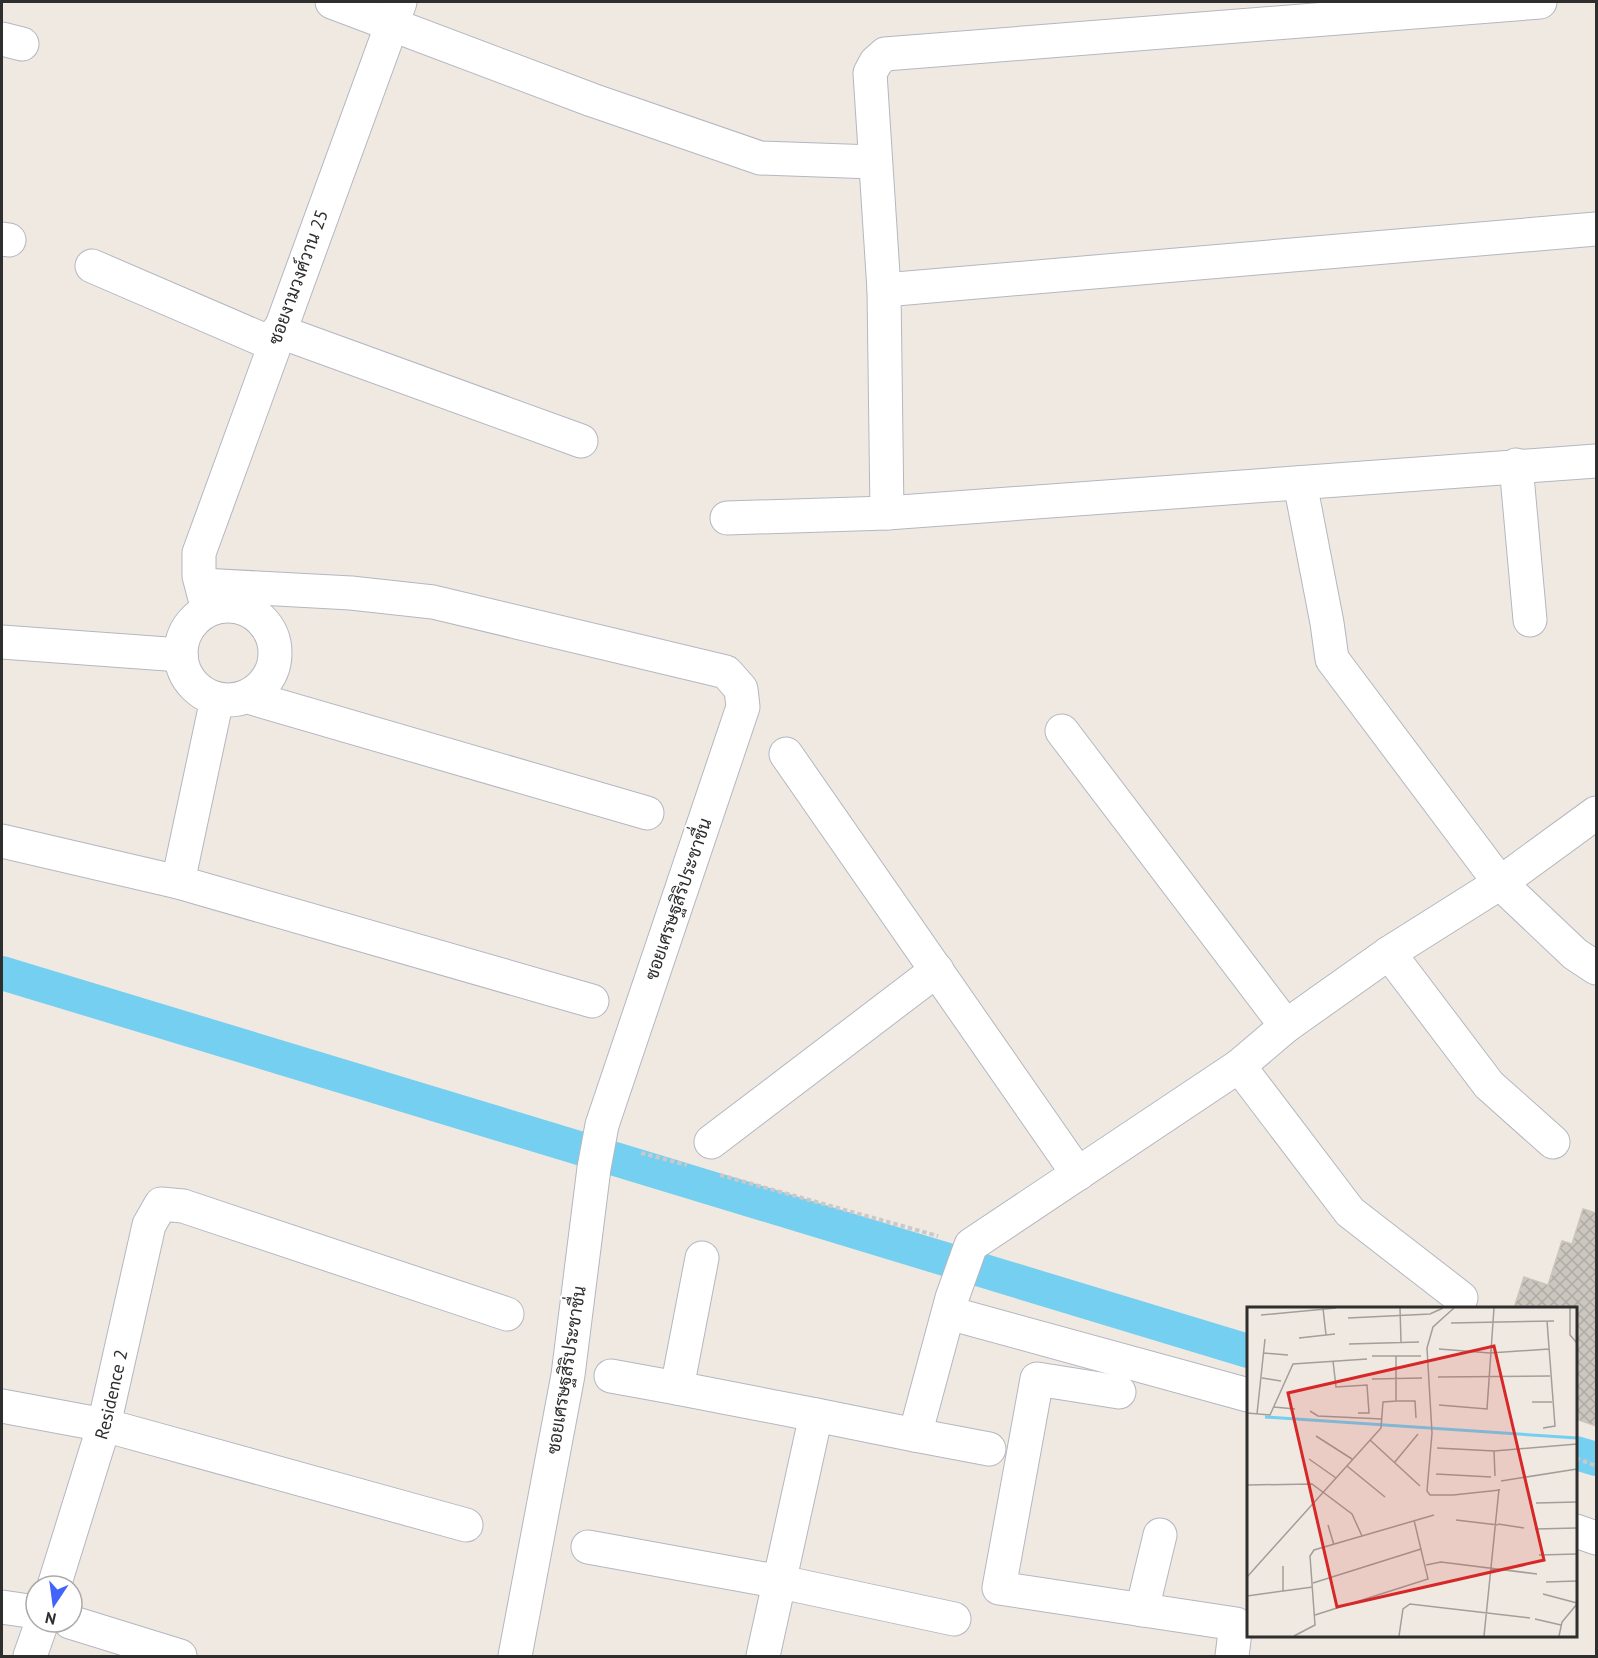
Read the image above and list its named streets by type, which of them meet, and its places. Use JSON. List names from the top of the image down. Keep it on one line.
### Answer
{"streets":{"street":["ซอยงามวงศ์วาน 25","ซอยเศรษฐสิริประชาชื่น","Residence 2"]},"crossings":[["ซอยงามวงศ์วาน 25","ซอยเศรษฐสิริประชาชื่น"]],"north":"bottom"}
